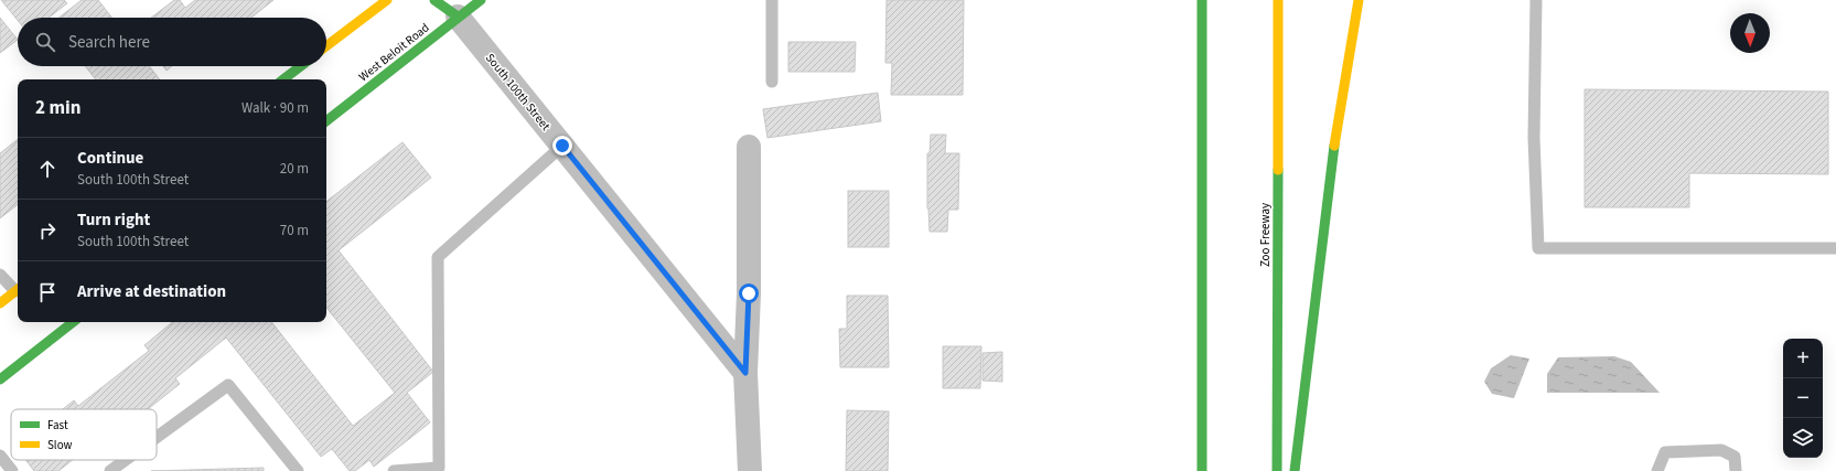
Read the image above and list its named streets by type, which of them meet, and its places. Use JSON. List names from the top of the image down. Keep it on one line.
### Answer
{"streets":{"main road":["West Beloit Road","Zoo Freeway"],"street":["South 100th Street"]},"crossings":[["West Beloit Road","South 100th Street"]],"legend":["Fast","Slow"],"north":"bottom","page":{"search":"Search here","heading":["2 min","Walk · 90 m"],"list":[["Continue","South 100th Street","20 m"],["Turn right","South 100th Street","70 m"],"Arrive at destination"],"map_buttons":["+","−"]}}
